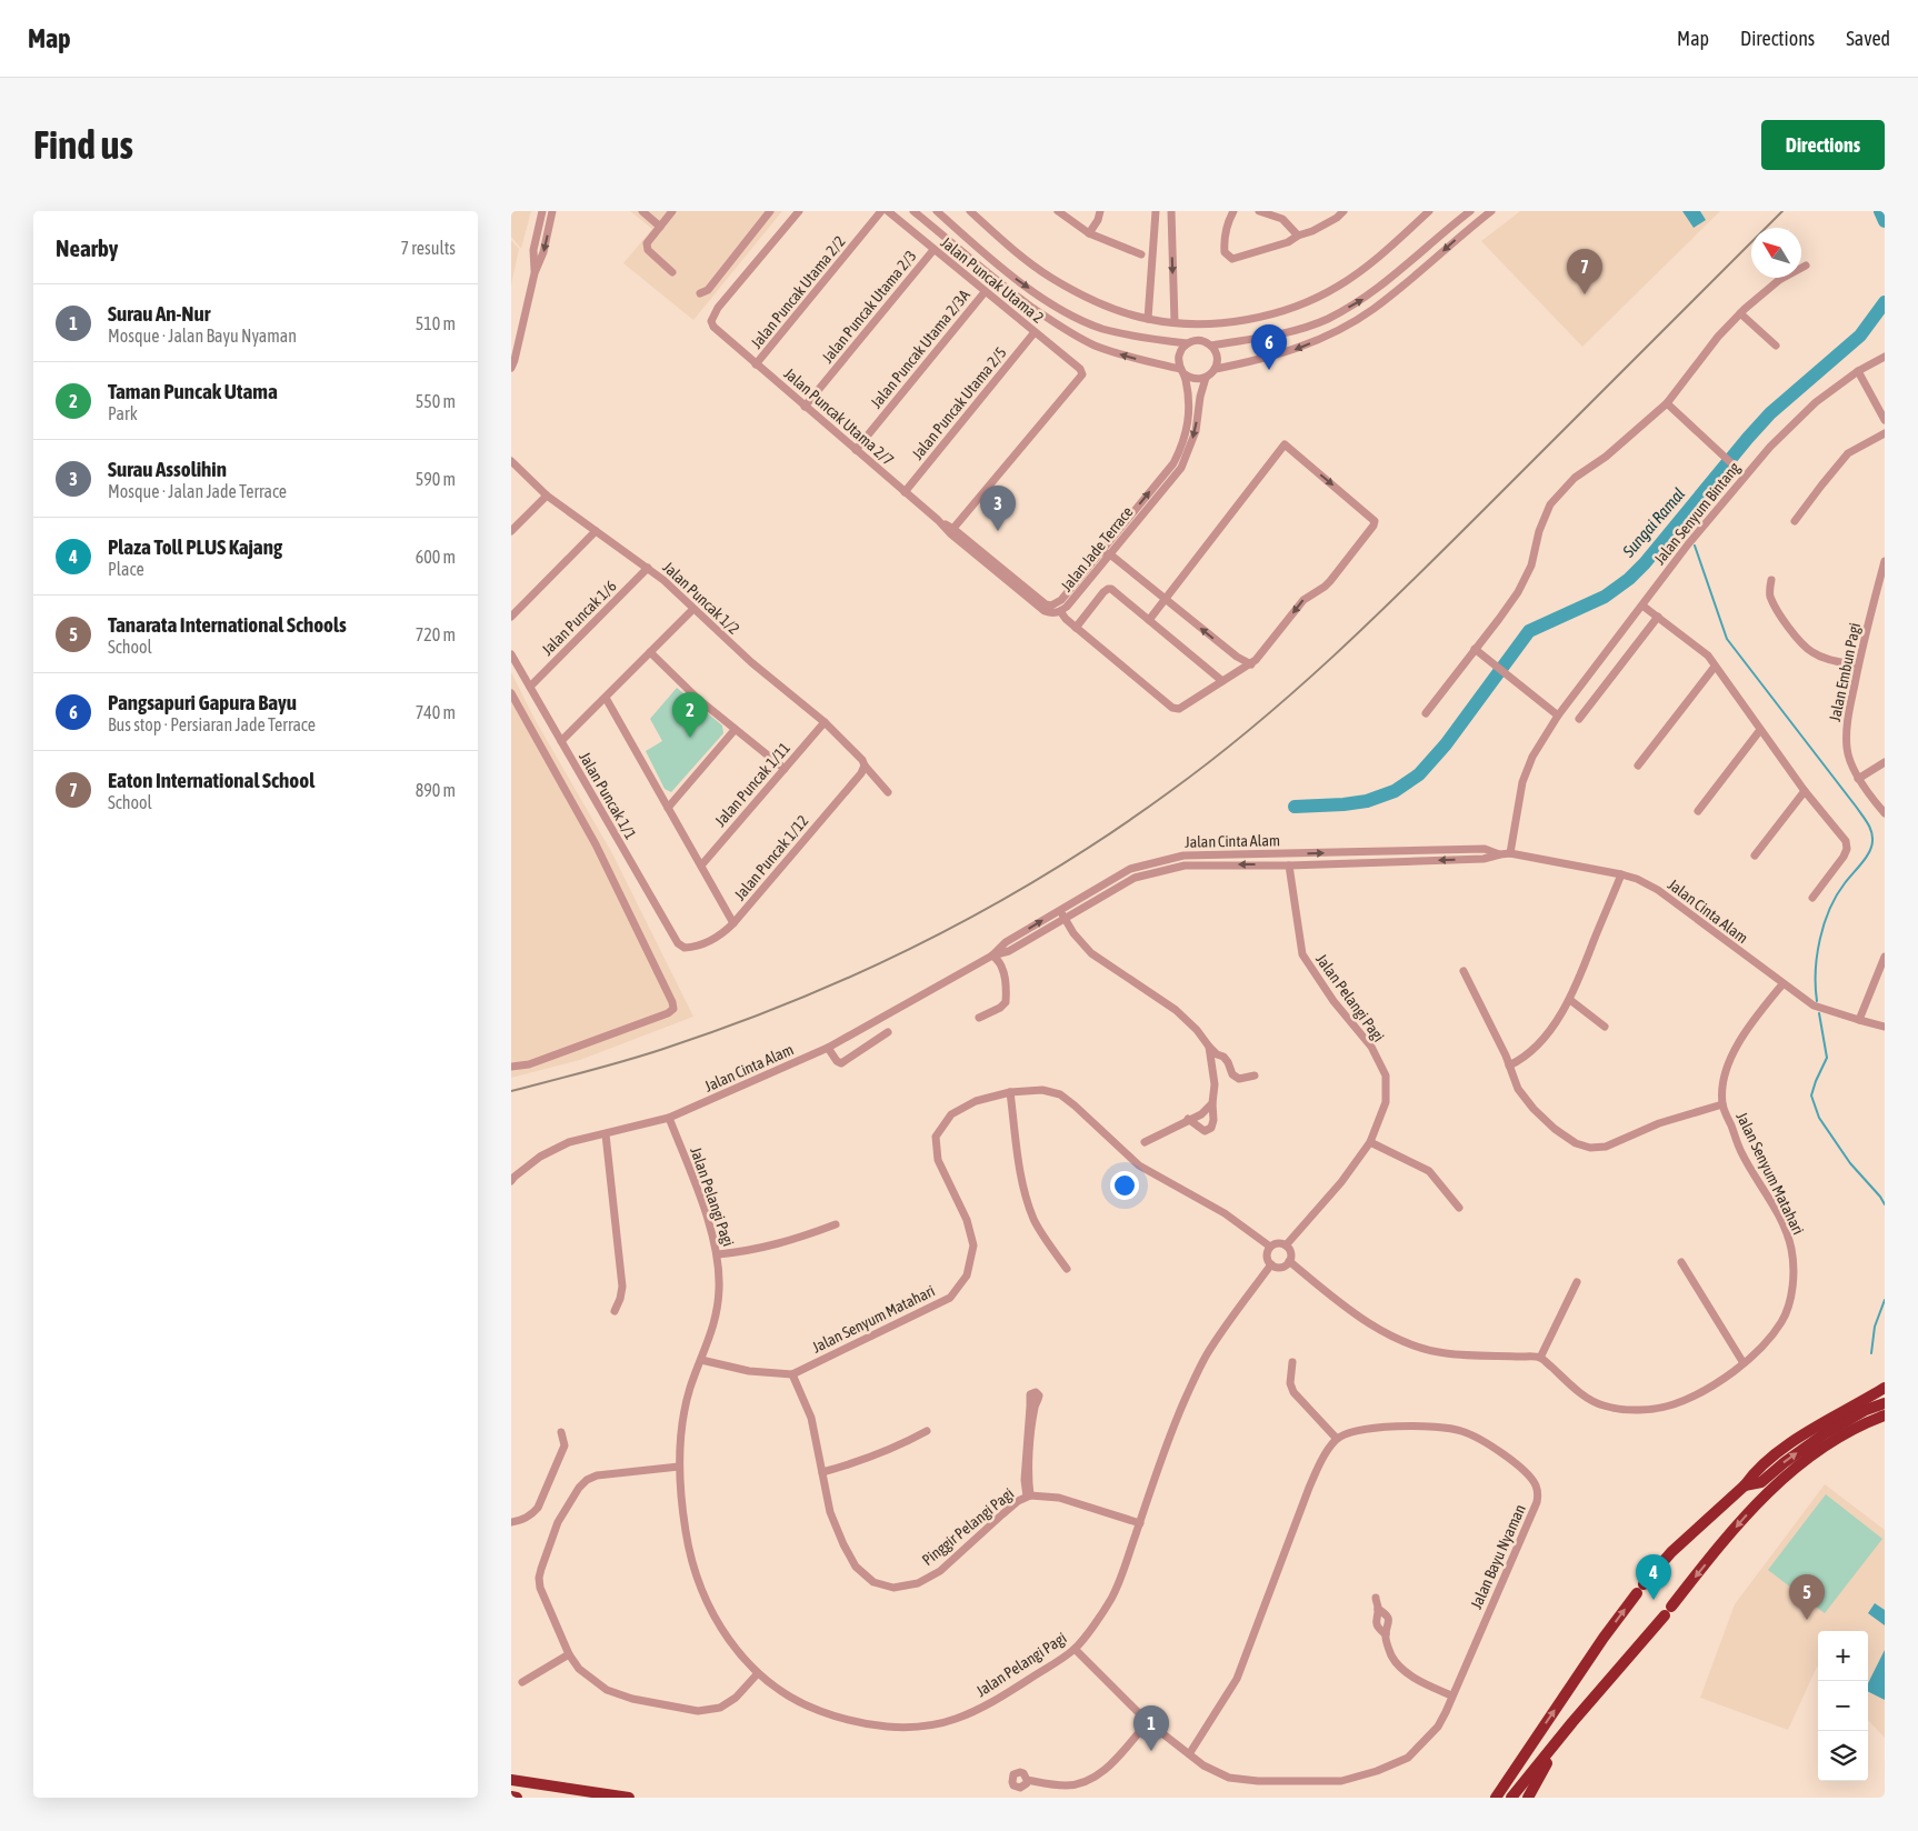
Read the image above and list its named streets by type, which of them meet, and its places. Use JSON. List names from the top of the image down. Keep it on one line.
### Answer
{"streets":{"street":["Jalan Puncak Utama 2","Jalan Puncak Utama 2/2","Jalan Puncak Utama 2/3","Jalan Puncak Utama 2/3A","Jalan Puncak Utama 2/5","Jalan Puncak Utama 2/7","Jalan Senyum Bintang","Jalan Jade Terrace","Jalan Puncak 1/2","Jalan Puncak 1/6","Jalan Embun Pagi","Jalan Puncak 1/11","Jalan Puncak 1/1","Jalan Cinta Alam","Jalan Puncak 1/12","Jalan Pelangi Pagi","Jalan Senyum Matahari","Pinggir Pelangi Pagi","Jalan Bayu Nyaman"]},"crossings":[["Jalan Puncak Utama 2","Jalan Puncak Utama 2/3"],["Jalan Puncak Utama 2","Jalan Puncak Utama 2/3A"],["Jalan Puncak Utama 2","Jalan Puncak Utama 2/5"],["Jalan Puncak Utama 2","Jalan Puncak Utama 2/7"],["Jalan Puncak Utama 2","Jalan Jade Terrace"],["Jalan Puncak Utama 2/2","Jalan Puncak Utama 2/7"],["Jalan Puncak Utama 2/3","Jalan Puncak Utama 2/7"],["Jalan Puncak Utama 2/3A","Jalan Puncak Utama 2/7"],["Jalan Puncak Utama 2/5","Jalan Puncak Utama 2/7"],["Jalan Puncak Utama 2/7","Jalan Jade Terrace"],["Jalan Senyum Bintang","Jalan Cinta Alam"],["Jalan Puncak 1/2","Jalan Puncak 1/6"],["Jalan Puncak 1/2","Jalan Puncak 1/11"],["Jalan Puncak 1/2","Jalan Puncak 1/12"],["Jalan Puncak 1/6","Jalan Puncak 1/1"],["Jalan Puncak 1/1","Jalan Puncak 1/12"],["Jalan Cinta Alam","Jalan Pelangi Pagi"],["Jalan Cinta Alam","Jalan Senyum Matahari"],["Jalan Pelangi Pagi","Jalan Senyum Matahari"],["Jalan Pelangi Pagi","Pinggir Pelangi Pagi"],["Jalan Pelangi Pagi","Jalan Bayu Nyaman"],["Jalan Senyum Matahari","Pinggir Pelangi Pagi"]],"water":["Sungai Ramal"],"north":"top left","page":{"header":"Map","nav":["Map","Directions","Saved"],"buttons":"Directions","title":"Find us","heading":["Nearby","7 results"],"pins":["7","6","3","2","4","5","1"],"list":[{"mark":"1","name":"Surau An-Nur","note":"Mosque · Jalan Bayu Nyaman","value":"510 m"},{"mark":"2","name":"Taman Puncak Utama","note":"Park","value":"550 m"},{"mark":"3","name":"Surau Assolihin","note":"Mosque · Jalan Jade Terrace","value":"590 m"},{"mark":"4","name":"Plaza Toll PLUS Kajang","note":"Place","value":"600 m"},{"mark":"5","name":"Tanarata International Schools","note":"School","value":"720 m"},{"mark":"6","name":"Pangsapuri Gapura Bayu","note":"Bus stop · Persiaran Jade Terrace","value":"740 m"},{"mark":"7","name":"Eaton International School","note":"School","value":"890 m"}],"map_buttons":["+","−"]}}
